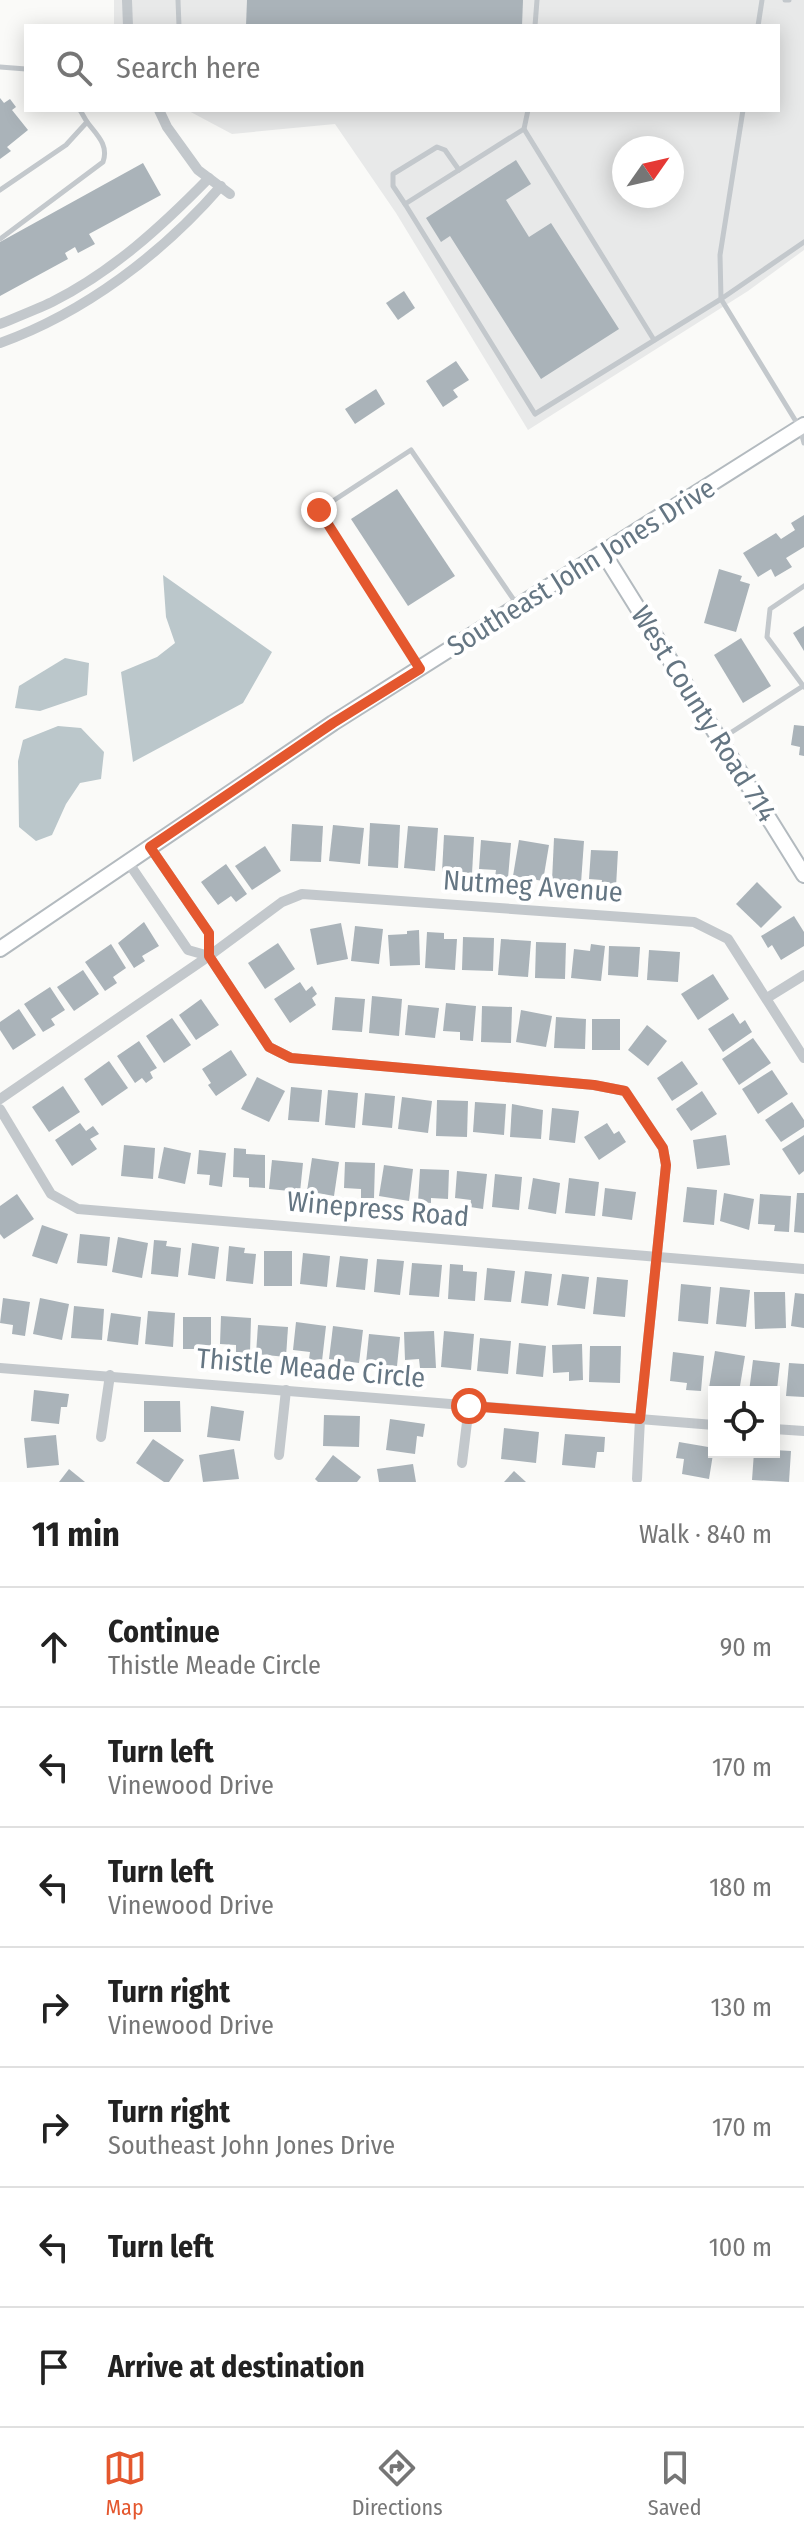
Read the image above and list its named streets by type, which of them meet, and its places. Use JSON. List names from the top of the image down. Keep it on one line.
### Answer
{"streets":{"main road":["Southeast John Jones Drive","West County Road 714"],"street":["Nutmeg Avenue","Winepress Road","Thistle Meade Circle"]},"crossings":[["Southeast John Jones Drive","West County Road 714"]],"north":"top right","page":{"search":"Search here","heading":["11 min","Walk · 840 m"],"list":[["Continue","Thistle Meade Circle","90 m"],["Turn left","Vinewood Drive","170 m"],["Turn left","Vinewood Drive","180 m"],["Turn right","Vinewood Drive","130 m"],["Turn right","Southeast John Jones Drive","170 m"],["Turn left","100 m"],"Arrive at destination"],"nav":["Map","Directions","Saved"]}}
